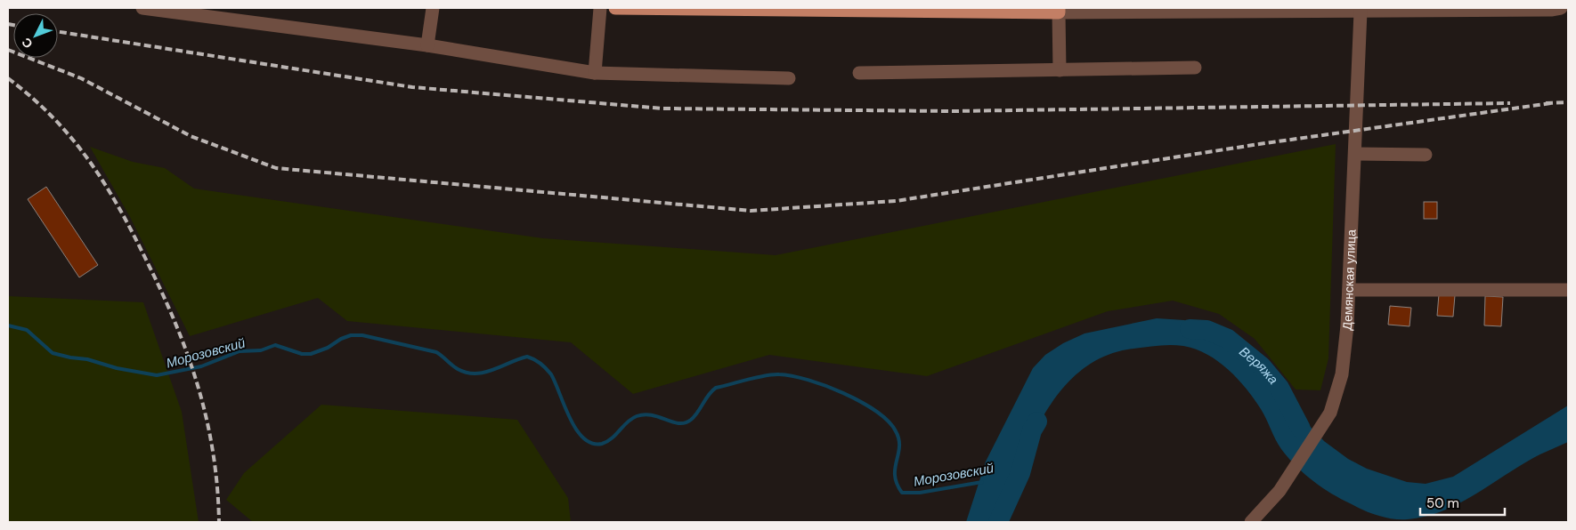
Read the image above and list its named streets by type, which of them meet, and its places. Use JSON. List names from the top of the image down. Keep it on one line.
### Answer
{"streets":{"street":["Демянская улица"]},"water":["Морозовский","Веряжа"],"scale_bar":"50 m","north":"bottom left"}
